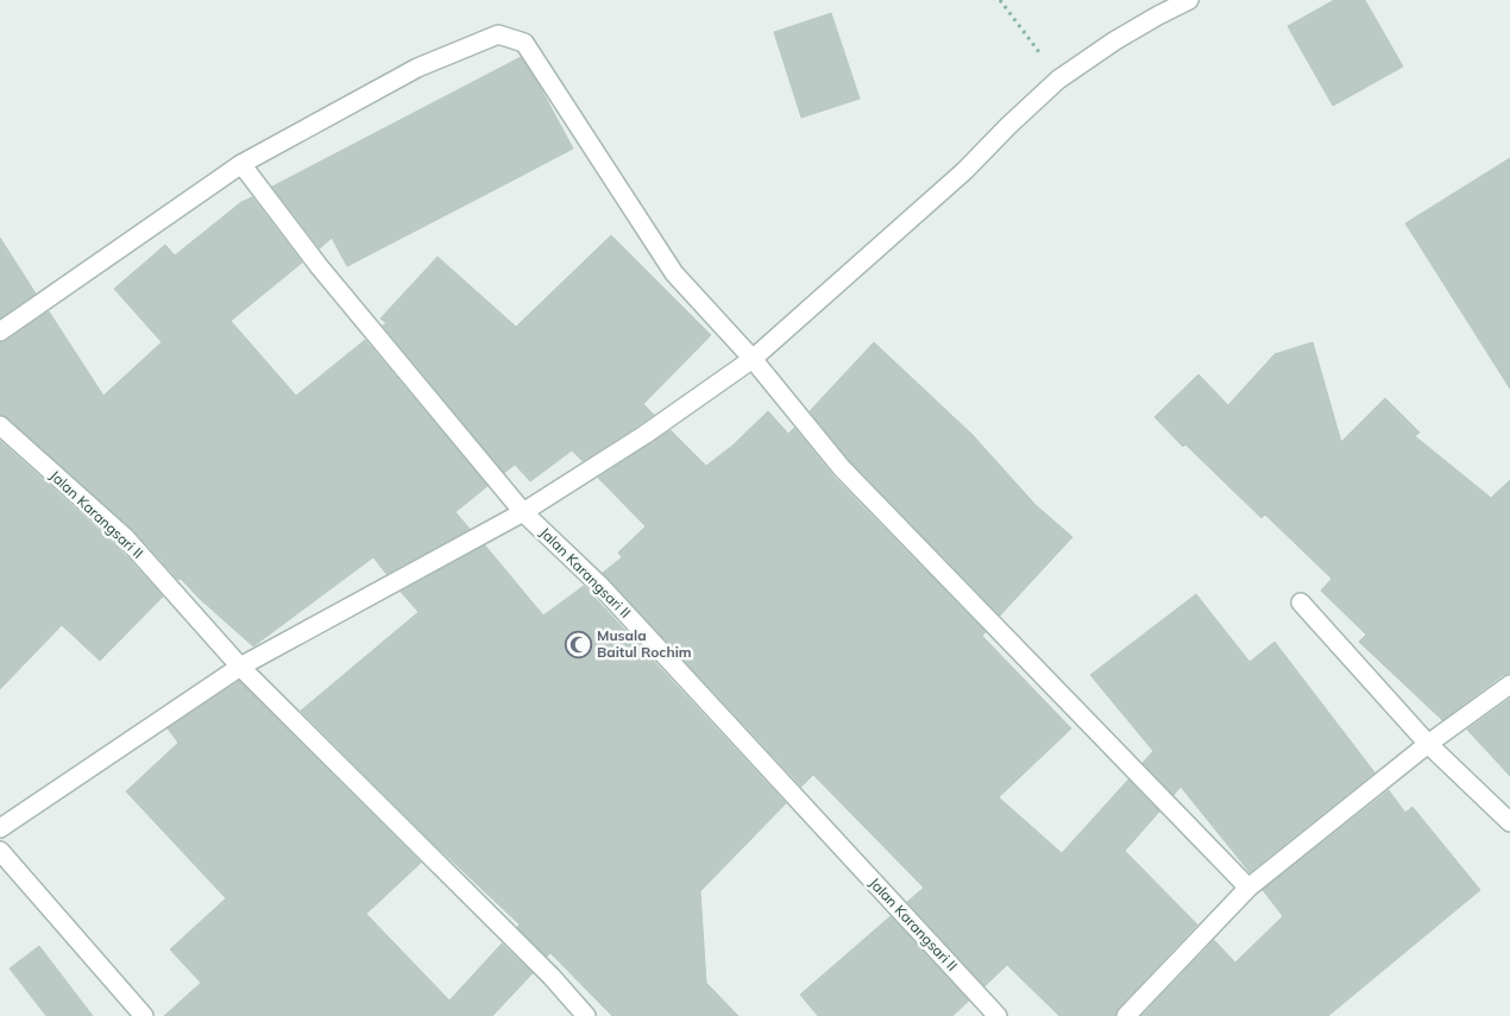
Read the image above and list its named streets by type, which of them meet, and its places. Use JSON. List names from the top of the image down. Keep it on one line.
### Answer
{"streets":{"street":["Jalan Karangsari II"]},"places":{"mosque":["Musala Baitul Rochim"]}}
